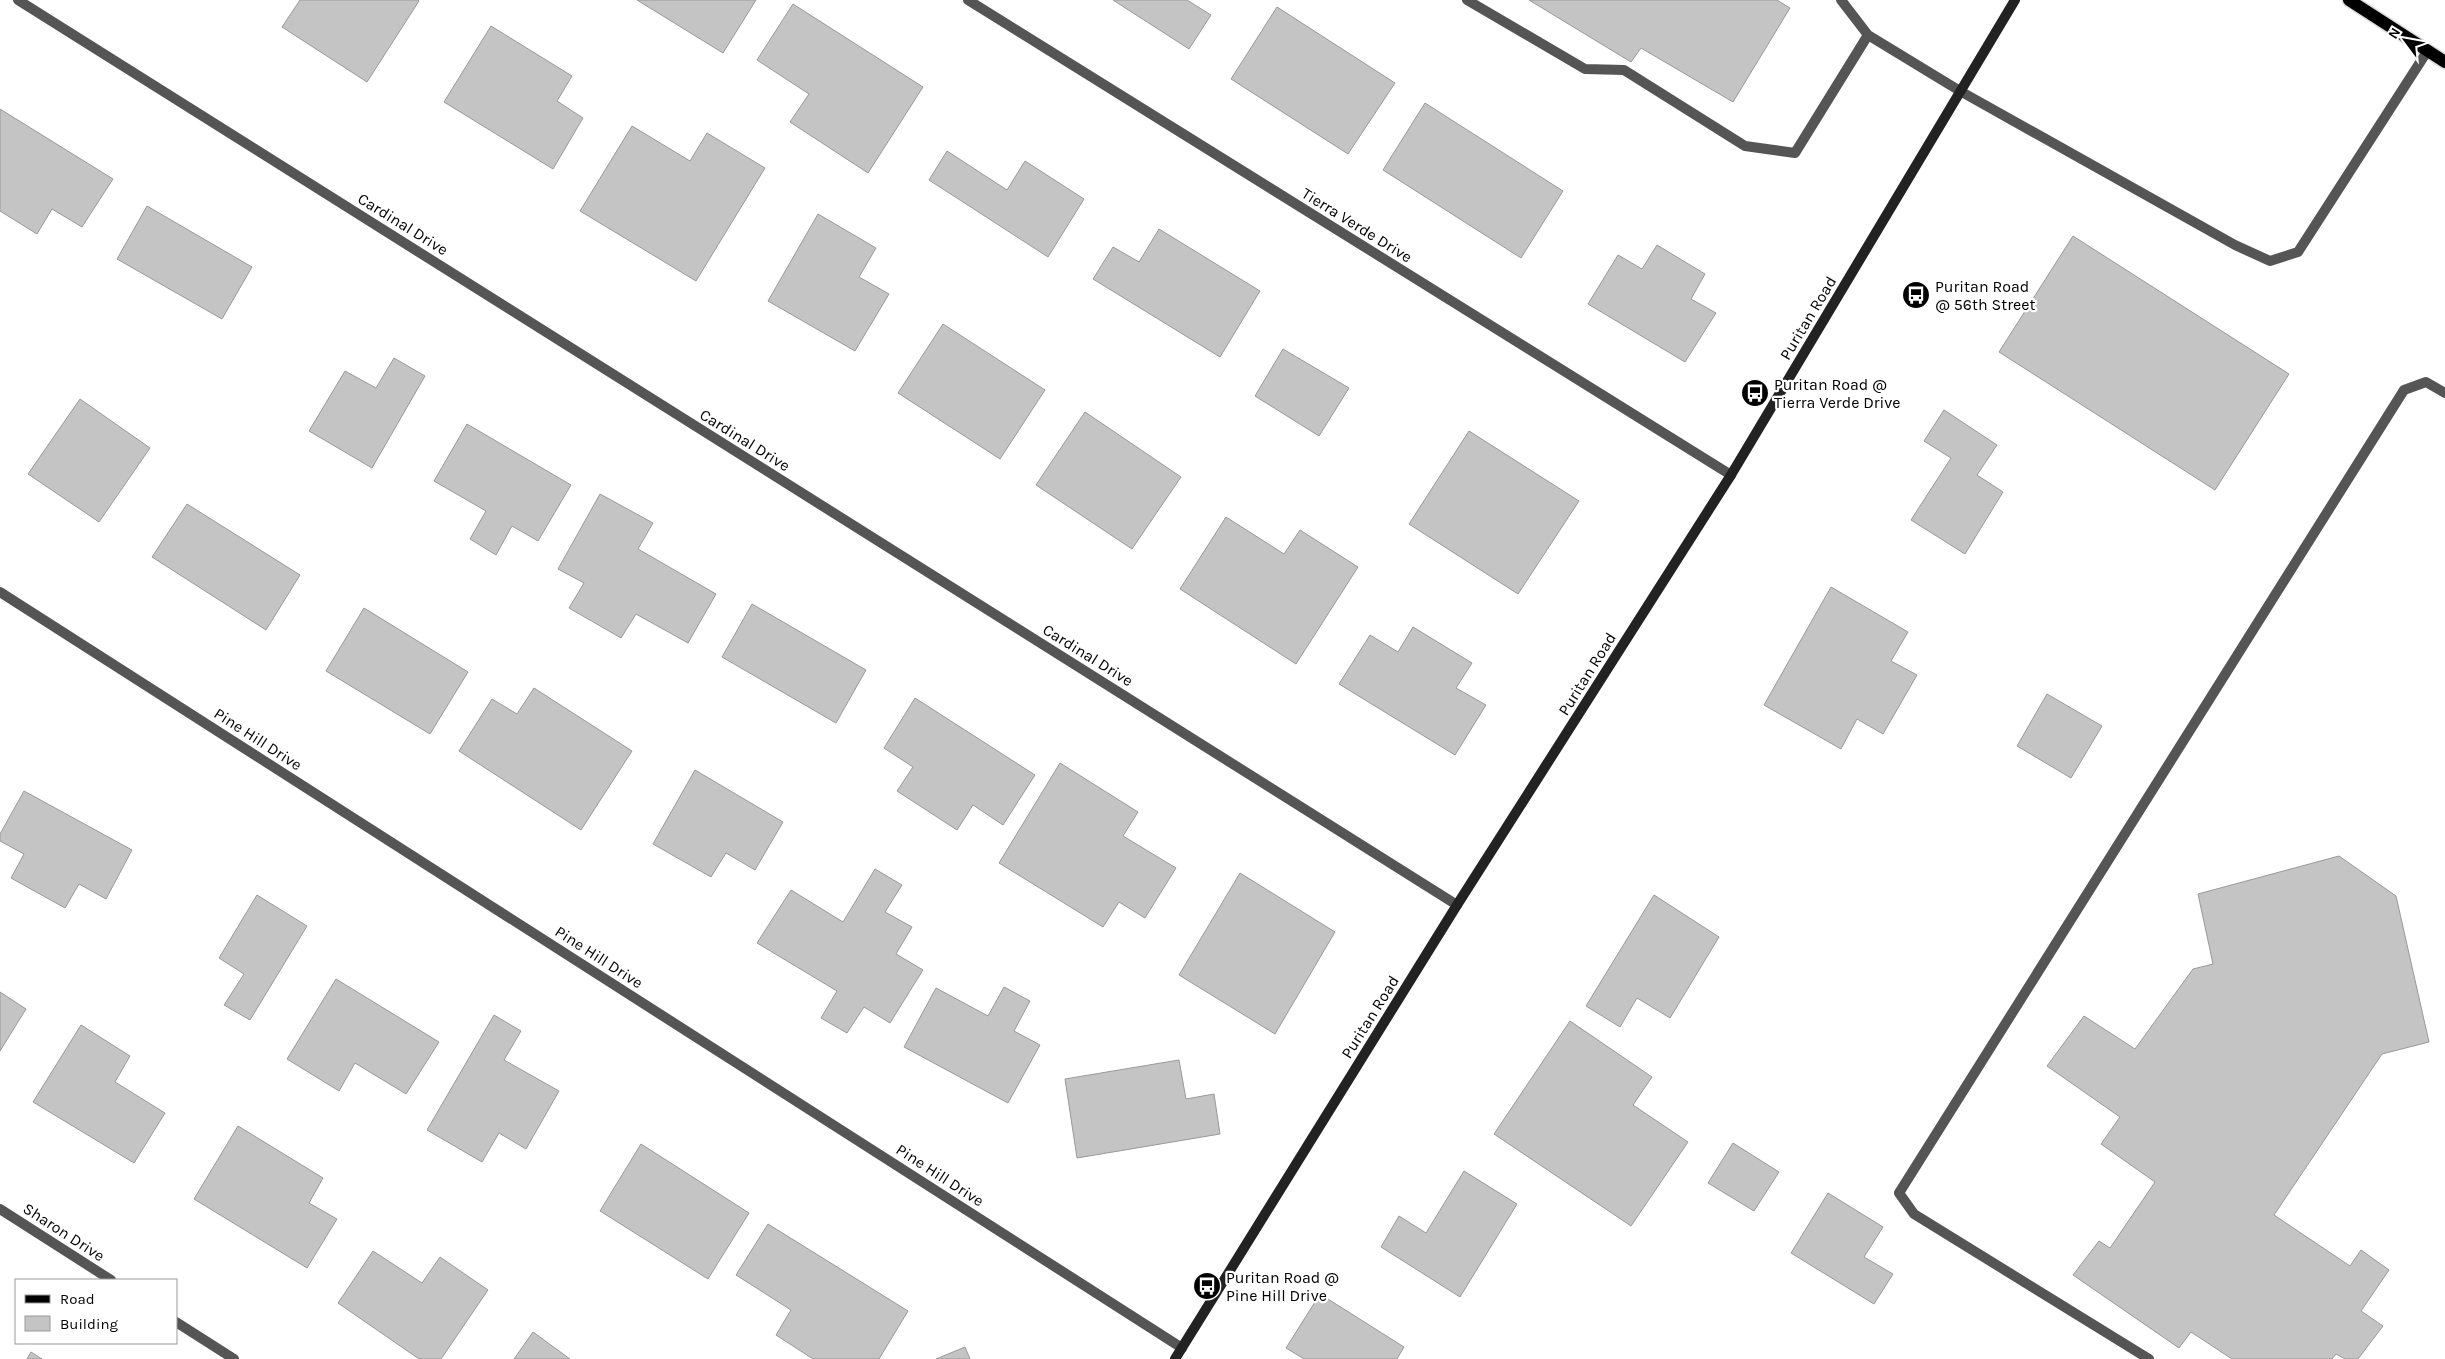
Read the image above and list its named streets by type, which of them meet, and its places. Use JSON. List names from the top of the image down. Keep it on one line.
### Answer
{"streets":{"street":["Cardinal Drive","Tierra Verde Drive","Puritan Road","Pine Hill Drive","Sharon Drive"]},"crossings":[["Cardinal Drive","Puritan Road"],["Tierra Verde Drive","Puritan Road"],["Puritan Road","Pine Hill Drive"]],"places":{"bus stop":["Puritan Road @ 56th Street","Puritan Road @ Tierra Verde Drive","Puritan Road @ Pine Hill Drive"]},"legend":["Road","Building"],"north":"top left"}
